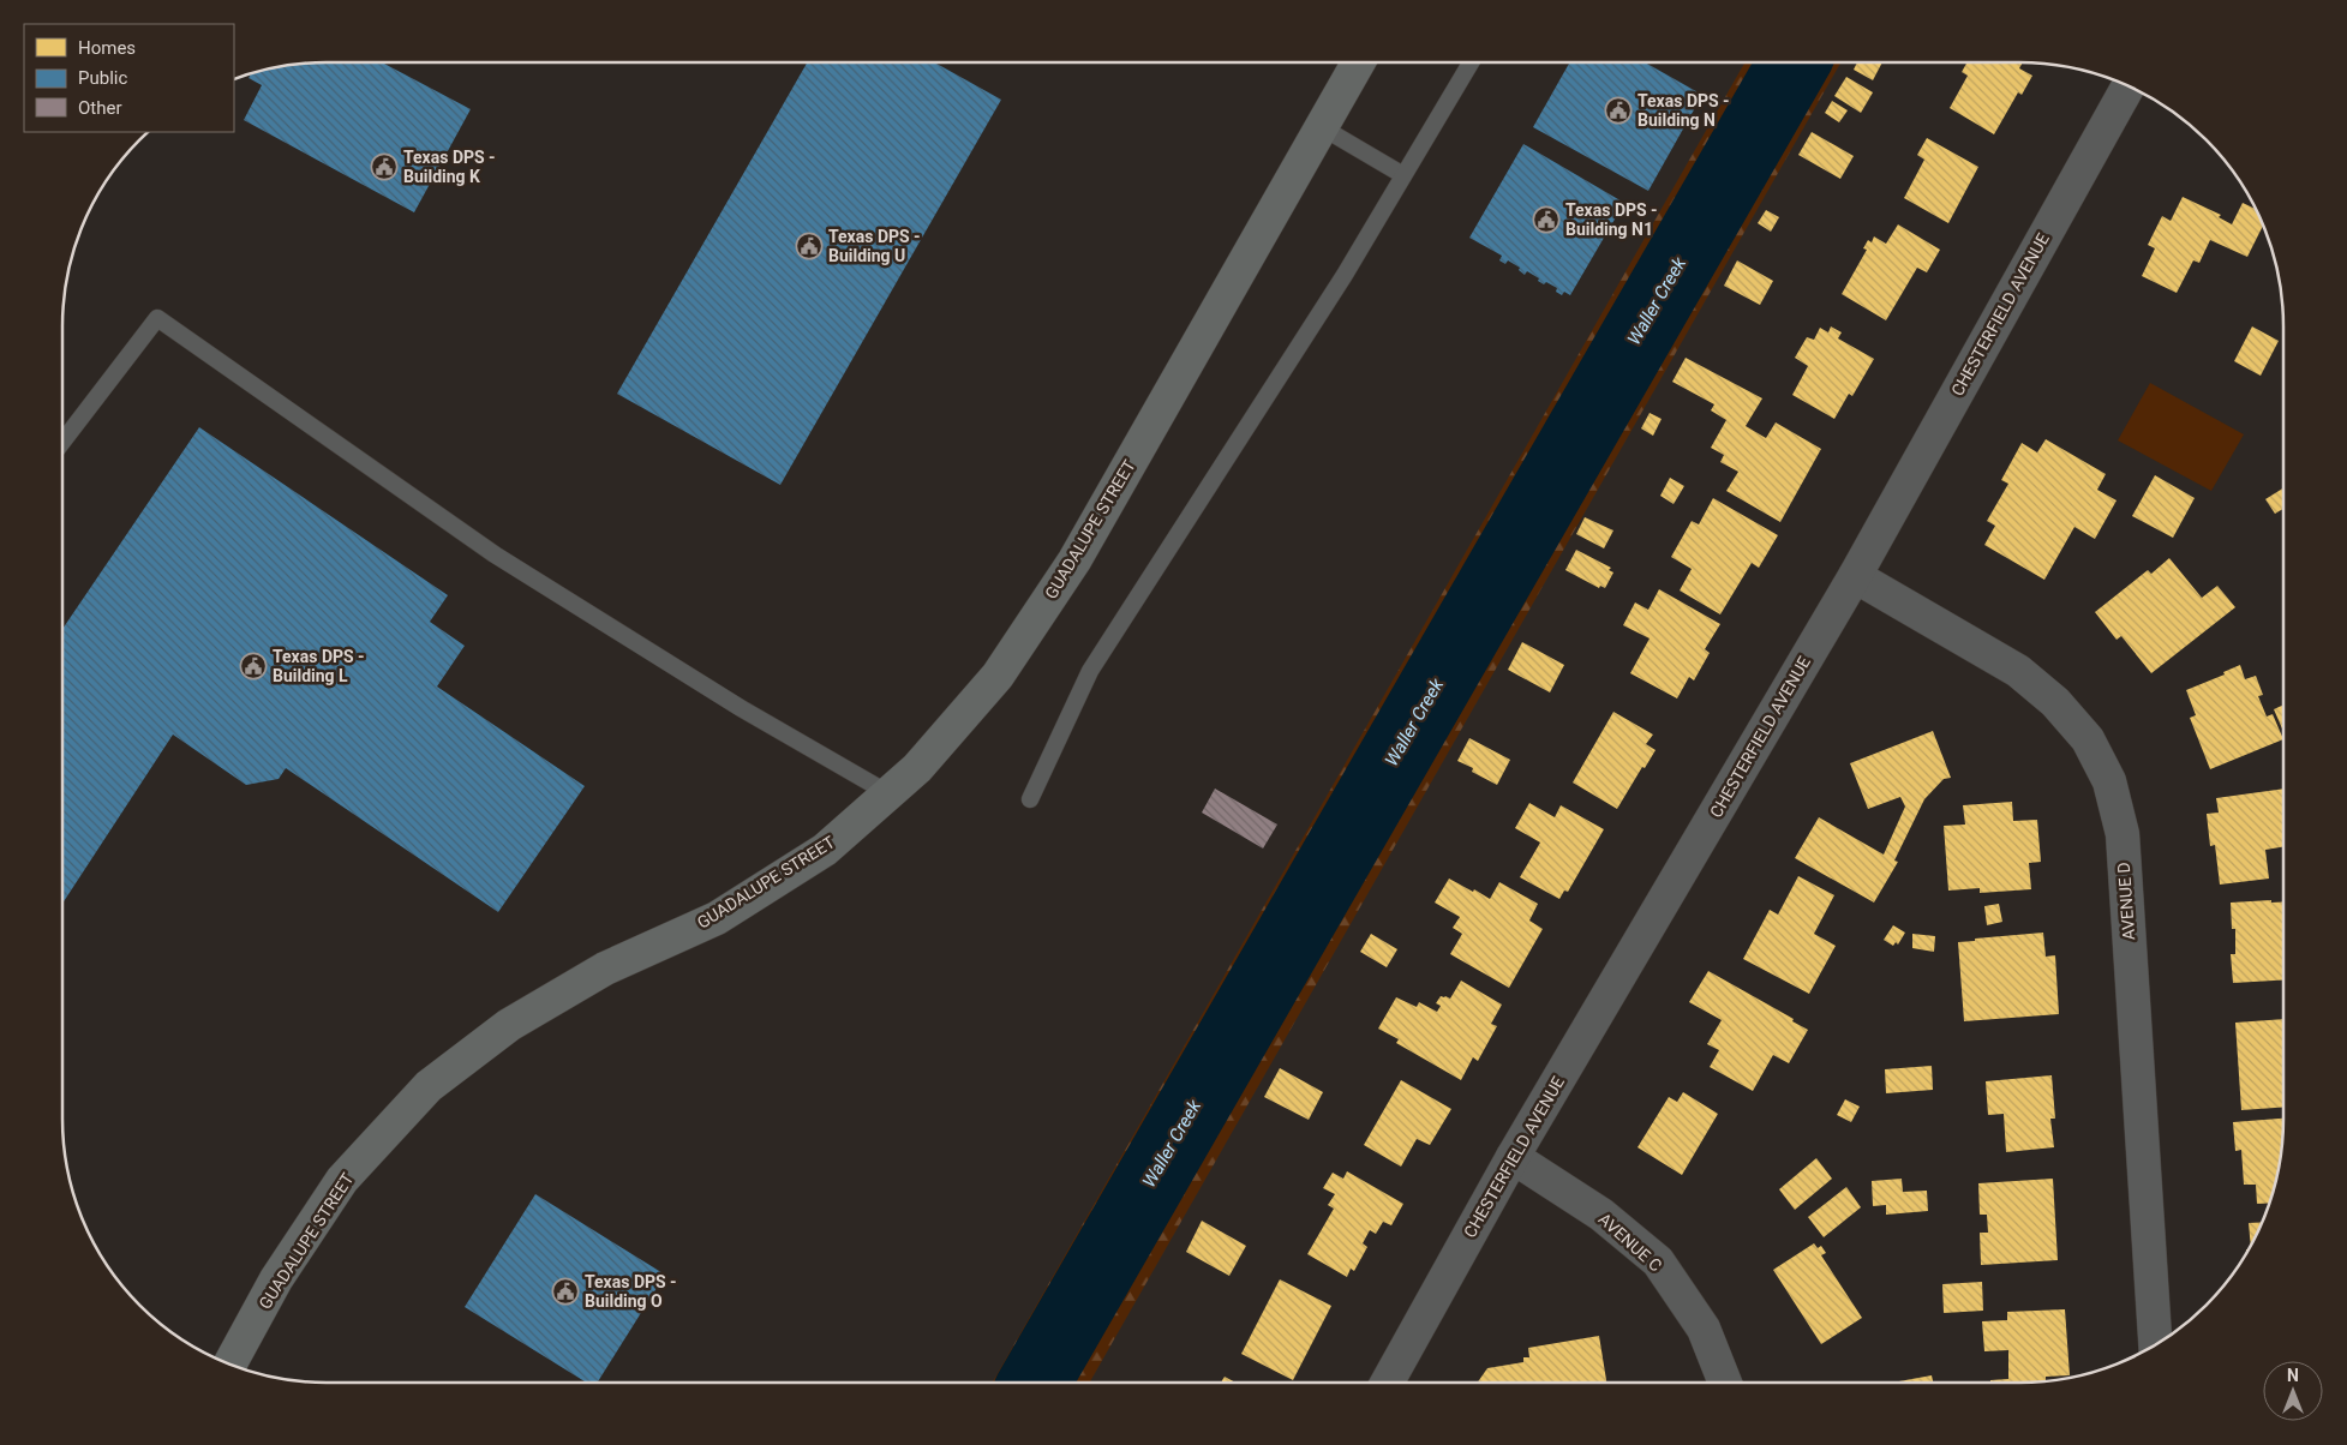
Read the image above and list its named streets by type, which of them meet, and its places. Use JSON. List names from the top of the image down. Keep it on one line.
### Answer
{"streets":{"street":["CHESTERFIELD AVENUE","GUADALUPE STREET","AVENUE D","AVENUE C"]},"crossings":[["CHESTERFIELD AVENUE","AVENUE D"],["CHESTERFIELD AVENUE","AVENUE C"]],"water":["Waller Creek"],"places":{"public building":["Texas DPS - Building N","Texas DPS - Building K","Texas DPS - Building N1","Texas DPS - Building U","Texas DPS - Building L","Texas DPS - Building O"]},"legend":["Homes","Public","Other"],"north":"top"}
